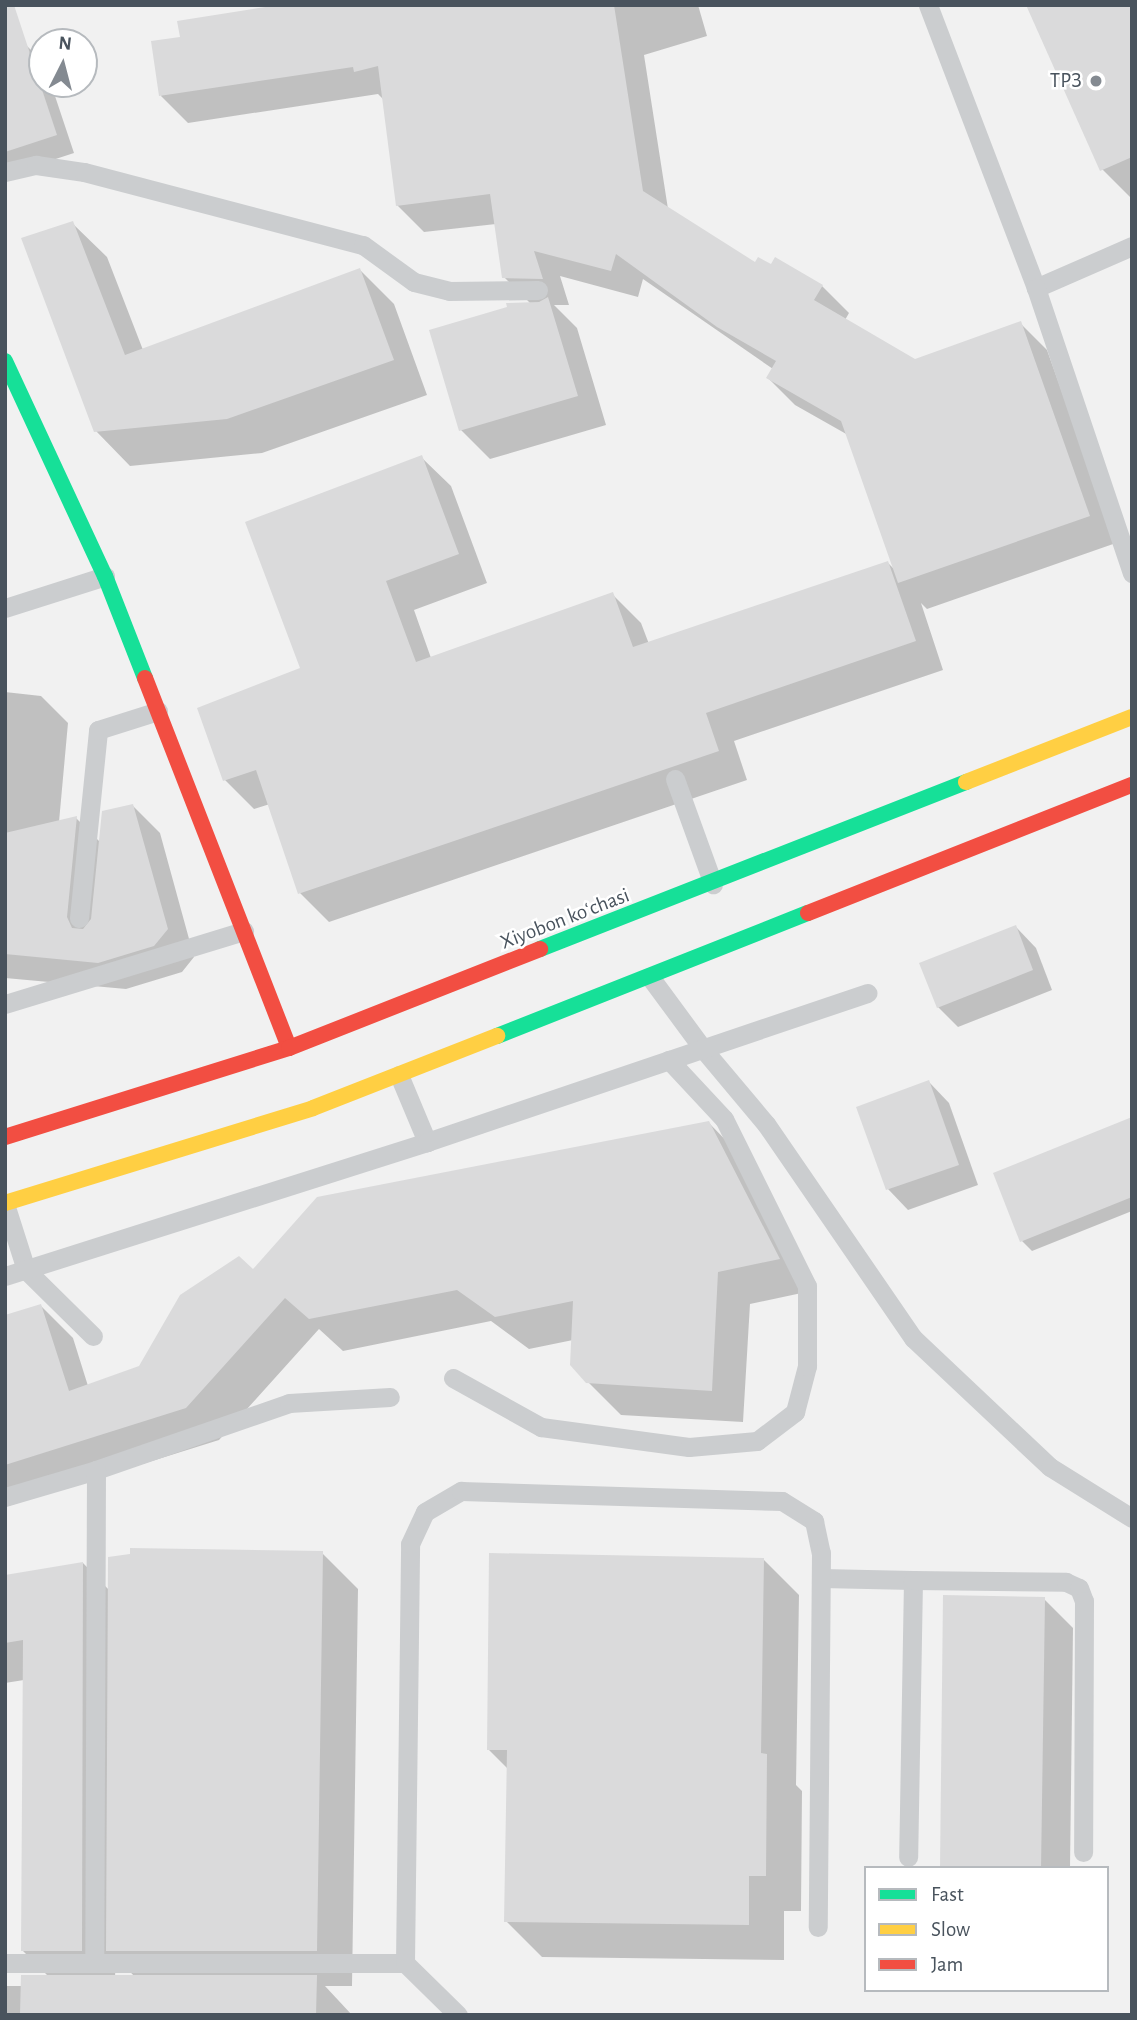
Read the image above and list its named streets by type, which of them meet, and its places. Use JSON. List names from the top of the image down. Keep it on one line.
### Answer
{"streets":{"main road":["Xiyobon koʻchasi"]},"places":["ТРЗ"],"legend":["Fast","Slow","Jam"],"north":"top"}
